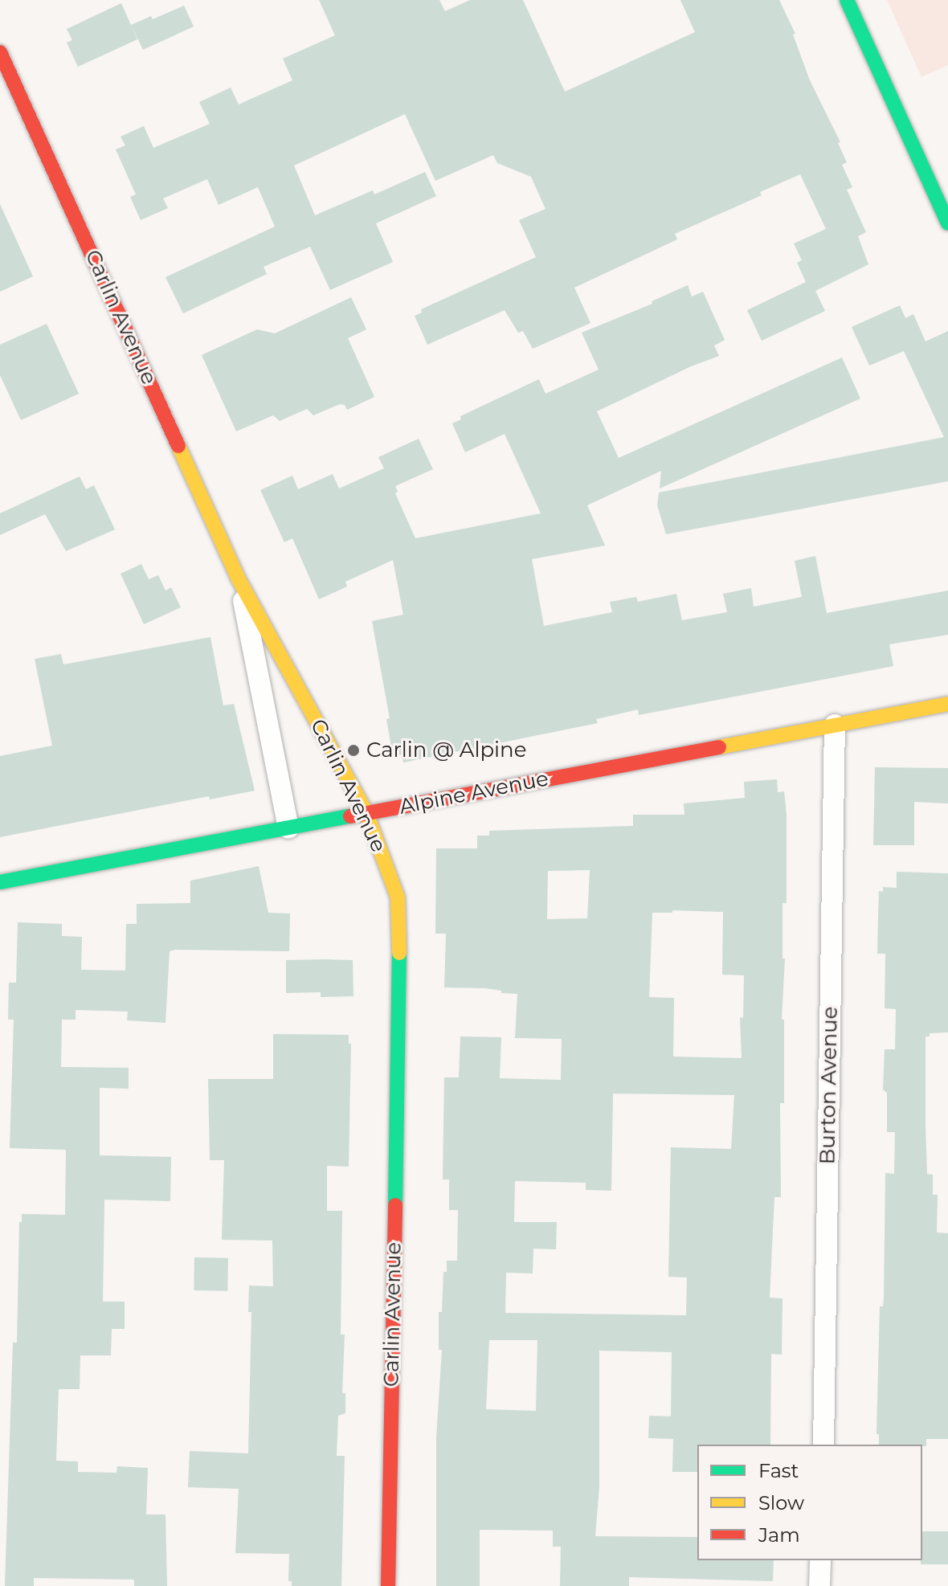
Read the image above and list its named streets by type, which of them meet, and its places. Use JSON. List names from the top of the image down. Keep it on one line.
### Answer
{"streets":{"street":["Carlin Avenue","Alpine Avenue","Burton Avenue"]},"crossings":[["Carlin Avenue","Alpine Avenue"],["Alpine Avenue","Burton Avenue"]],"places":["Carlin @ Alpine"],"legend":["Fast","Slow","Jam"]}
